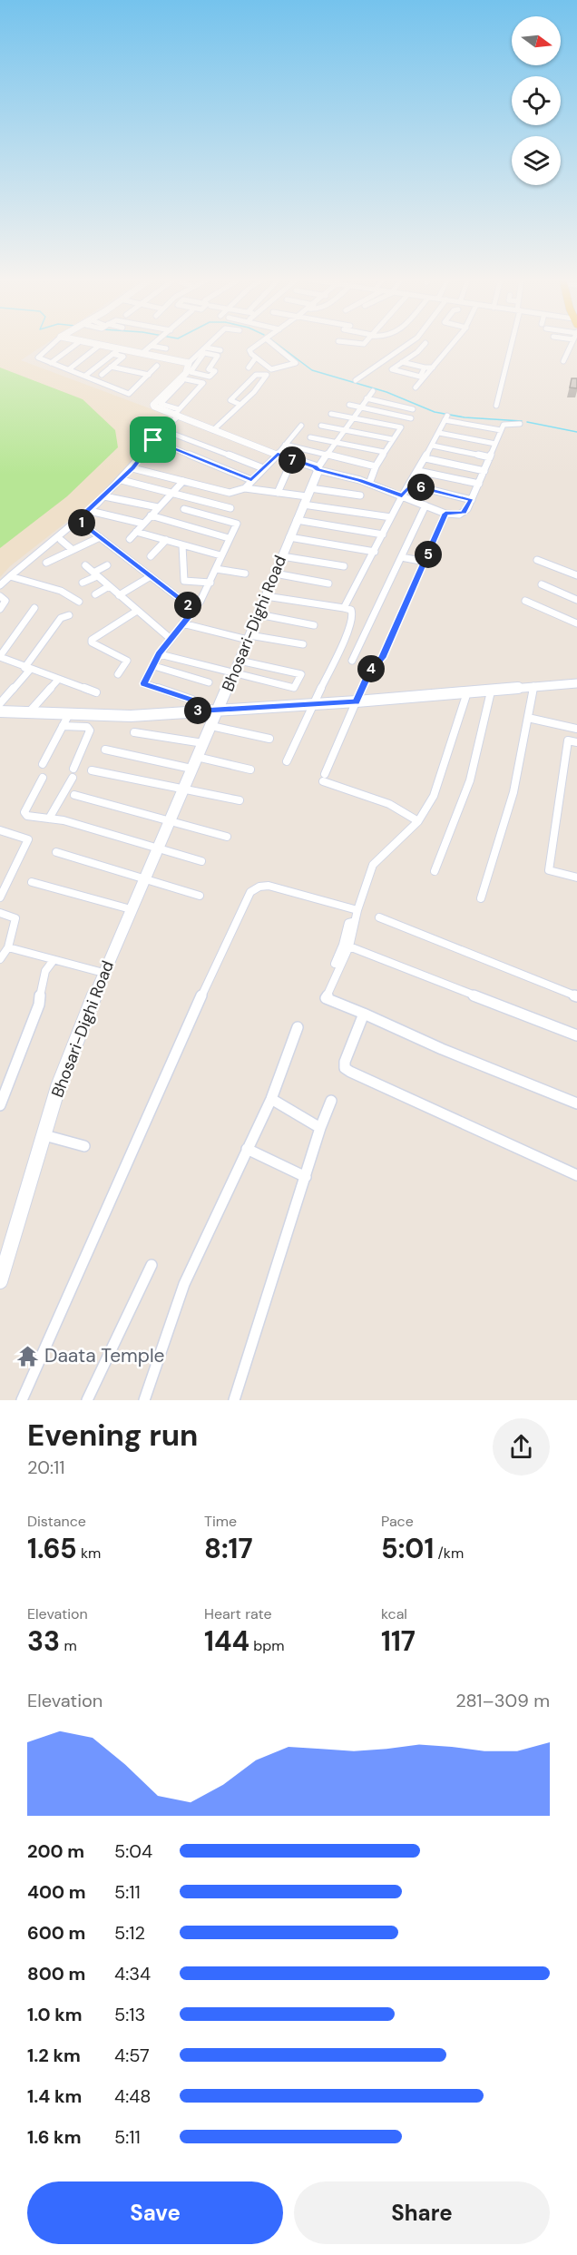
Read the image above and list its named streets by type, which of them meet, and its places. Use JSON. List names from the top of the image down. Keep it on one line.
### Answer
{"streets":{"street":["Bhosari-Dighi Road"]},"places":{"temple":["Daata Temple"]},"north":"right","page":{"pins":["7","6","1","5","2","4","3"],"heading":["Evening run","20:11"],"stats":[["Distance","1.65 km"],["Time","8:17"],["Pace","5:01 /km"],["Elevation","33 m"],["Heart rate","144 bpm"],["kcal","117"]],"chart":["Elevation","281–309 m"],"list":[{"name":"200 m","note":"5:04"},{"name":"400 m","note":"5:11"},{"name":"600 m","note":"5:12"},{"name":"800 m","note":"4:34"},{"name":"1.0 km","note":"5:13"},{"name":"1.2 km","note":"4:57"},{"name":"1.4 km","note":"4:48"},{"name":"1.6 km","note":"5:11"}],"buttons":["Save","Share"]}}
